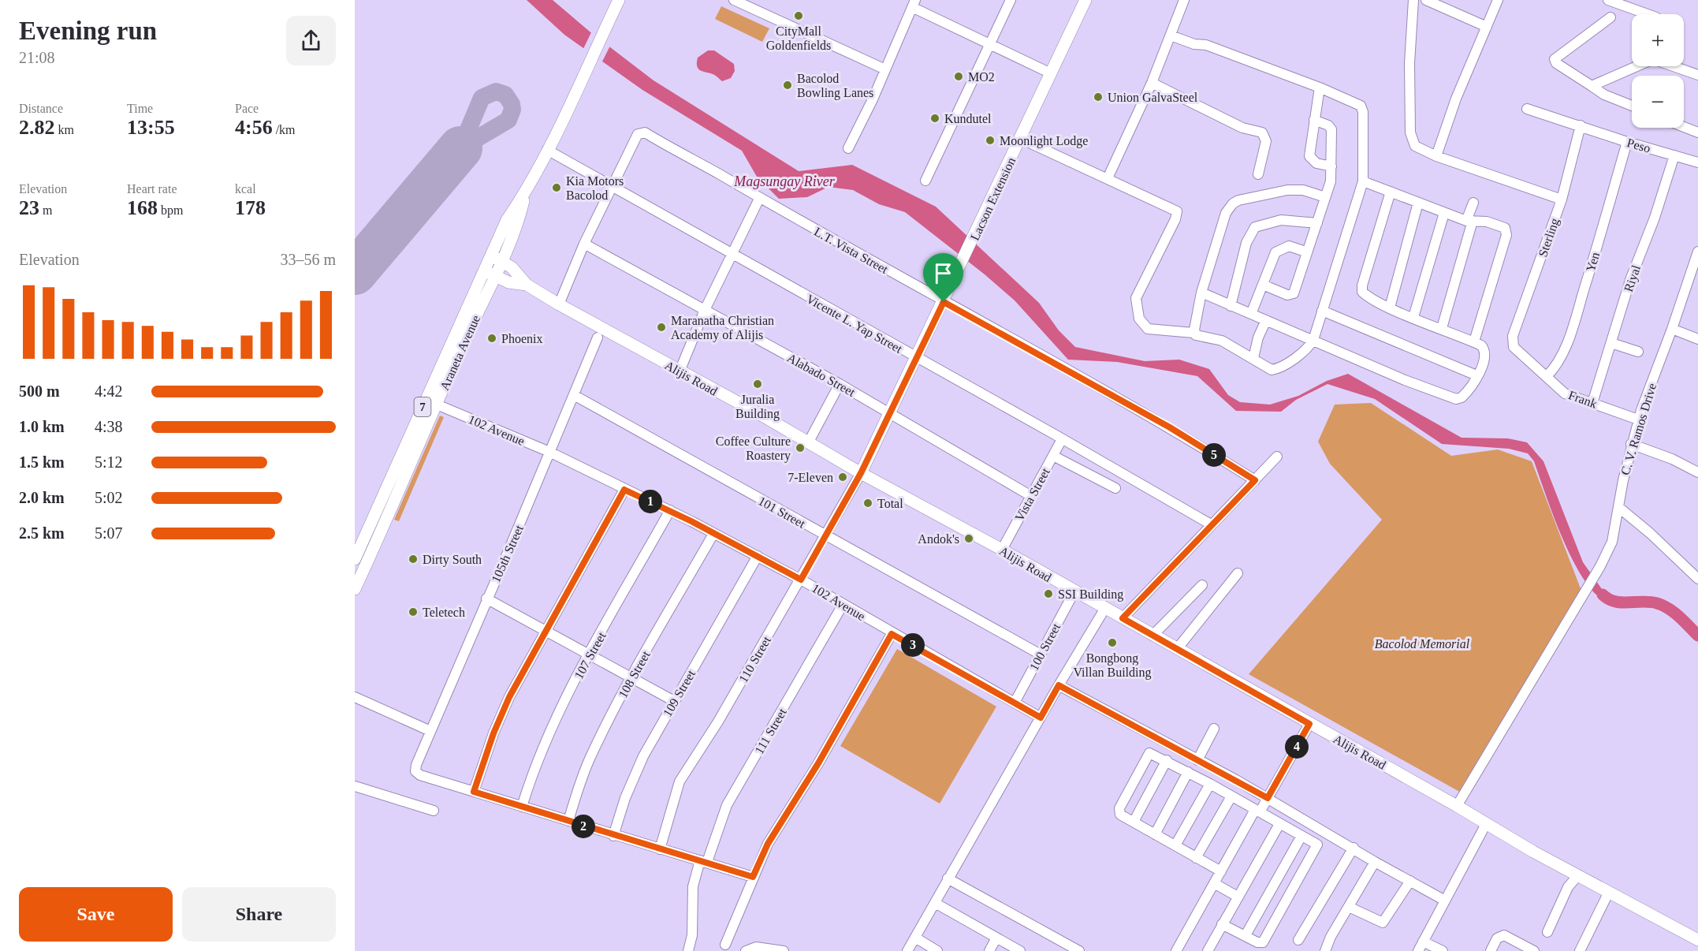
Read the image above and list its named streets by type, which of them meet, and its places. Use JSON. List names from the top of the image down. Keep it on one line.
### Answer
{"streets":{"main road":["Lacson Extension","Araneta Avenue","Alijis Road","7"],"street":["Peso","Sterling","L.T. Vista Street","Yen","Riyal","Vicente L. Yap Street","Alabado Street","Frank","C. V. Ramos Drive","102 Avenue","Vista Street","101 Street","105th Street","100 Street","107 Street","110 Street","108 Street","109 Street","111 Street"]},"crossings":[["Peso","Sterling"],["Peso","Yen"],["Peso","Riyal"],["Lacson Extension","L.T. Vista Street"],["Lacson Extension","Vicente L. Yap Street"],["Lacson Extension","Alabado Street"],["Lacson Extension","Alijis Road"],["Lacson Extension","110 Street"],["Sterling","Frank"],["L.T. Vista Street","Vicente L. Yap Street"],["Yen","Frank"],["Riyal","Frank"],["Vicente L. Yap Street","Araneta Avenue"],["Vicente L. Yap Street","Vista Street"],["Araneta Avenue","Alijis Road"],["Araneta Avenue","102 Avenue"],["Alabado Street","Vista Street"],["Alijis Road","C. V. Ramos Drive"],["Alijis Road","Vista Street"],["Alijis Road","100 Street"],["Alijis Road","110 Street"],["Frank","C. V. Ramos Drive"],["102 Avenue","105th Street"],["102 Avenue","100 Street"],["102 Avenue","107 Street"],["102 Avenue","110 Street"],["102 Avenue","108 Street"],["102 Avenue","109 Street"],["102 Avenue","111 Street"],["101 Street","105th Street"],["101 Street","100 Street"],["101 Street","110 Street"]],"water":["Magsungay River"],"parks":["Bacolod Memorial"],"places":["CityMall Goldenfields","MO2","Bacolod Bowling Lanes","Union GalvaSteel","Kundutel","Moonlight Lodge","Kia Motors Bacolod","Maranatha Christian Academy of Alijis","Phoenix","Juralia Building","Coffee Culture Roastery","7-Eleven","Total","Andok's","Dirty South","SSI Building","Teletech","Bongbong Villan Building"],"page":{"heading":["Evening run","21:08"],"map_buttons":["+","−"],"stats":[["Distance","2.82 km"],["Time","13:55"],["Pace","4:56 /km"],["Elevation","23 m"],["Heart rate","168 bpm"],["kcal","178"]],"chart":["Elevation","33–56 m"],"list":[{"name":"500 m","note":"4:42"},{"name":"1.0 km","note":"4:38"},{"name":"1.5 km","note":"5:12"},{"name":"2.0 km","note":"5:02"},{"name":"2.5 km","note":"5:07"}],"pins":["5","1","3","4","2"],"buttons":["Save","Share"]}}
